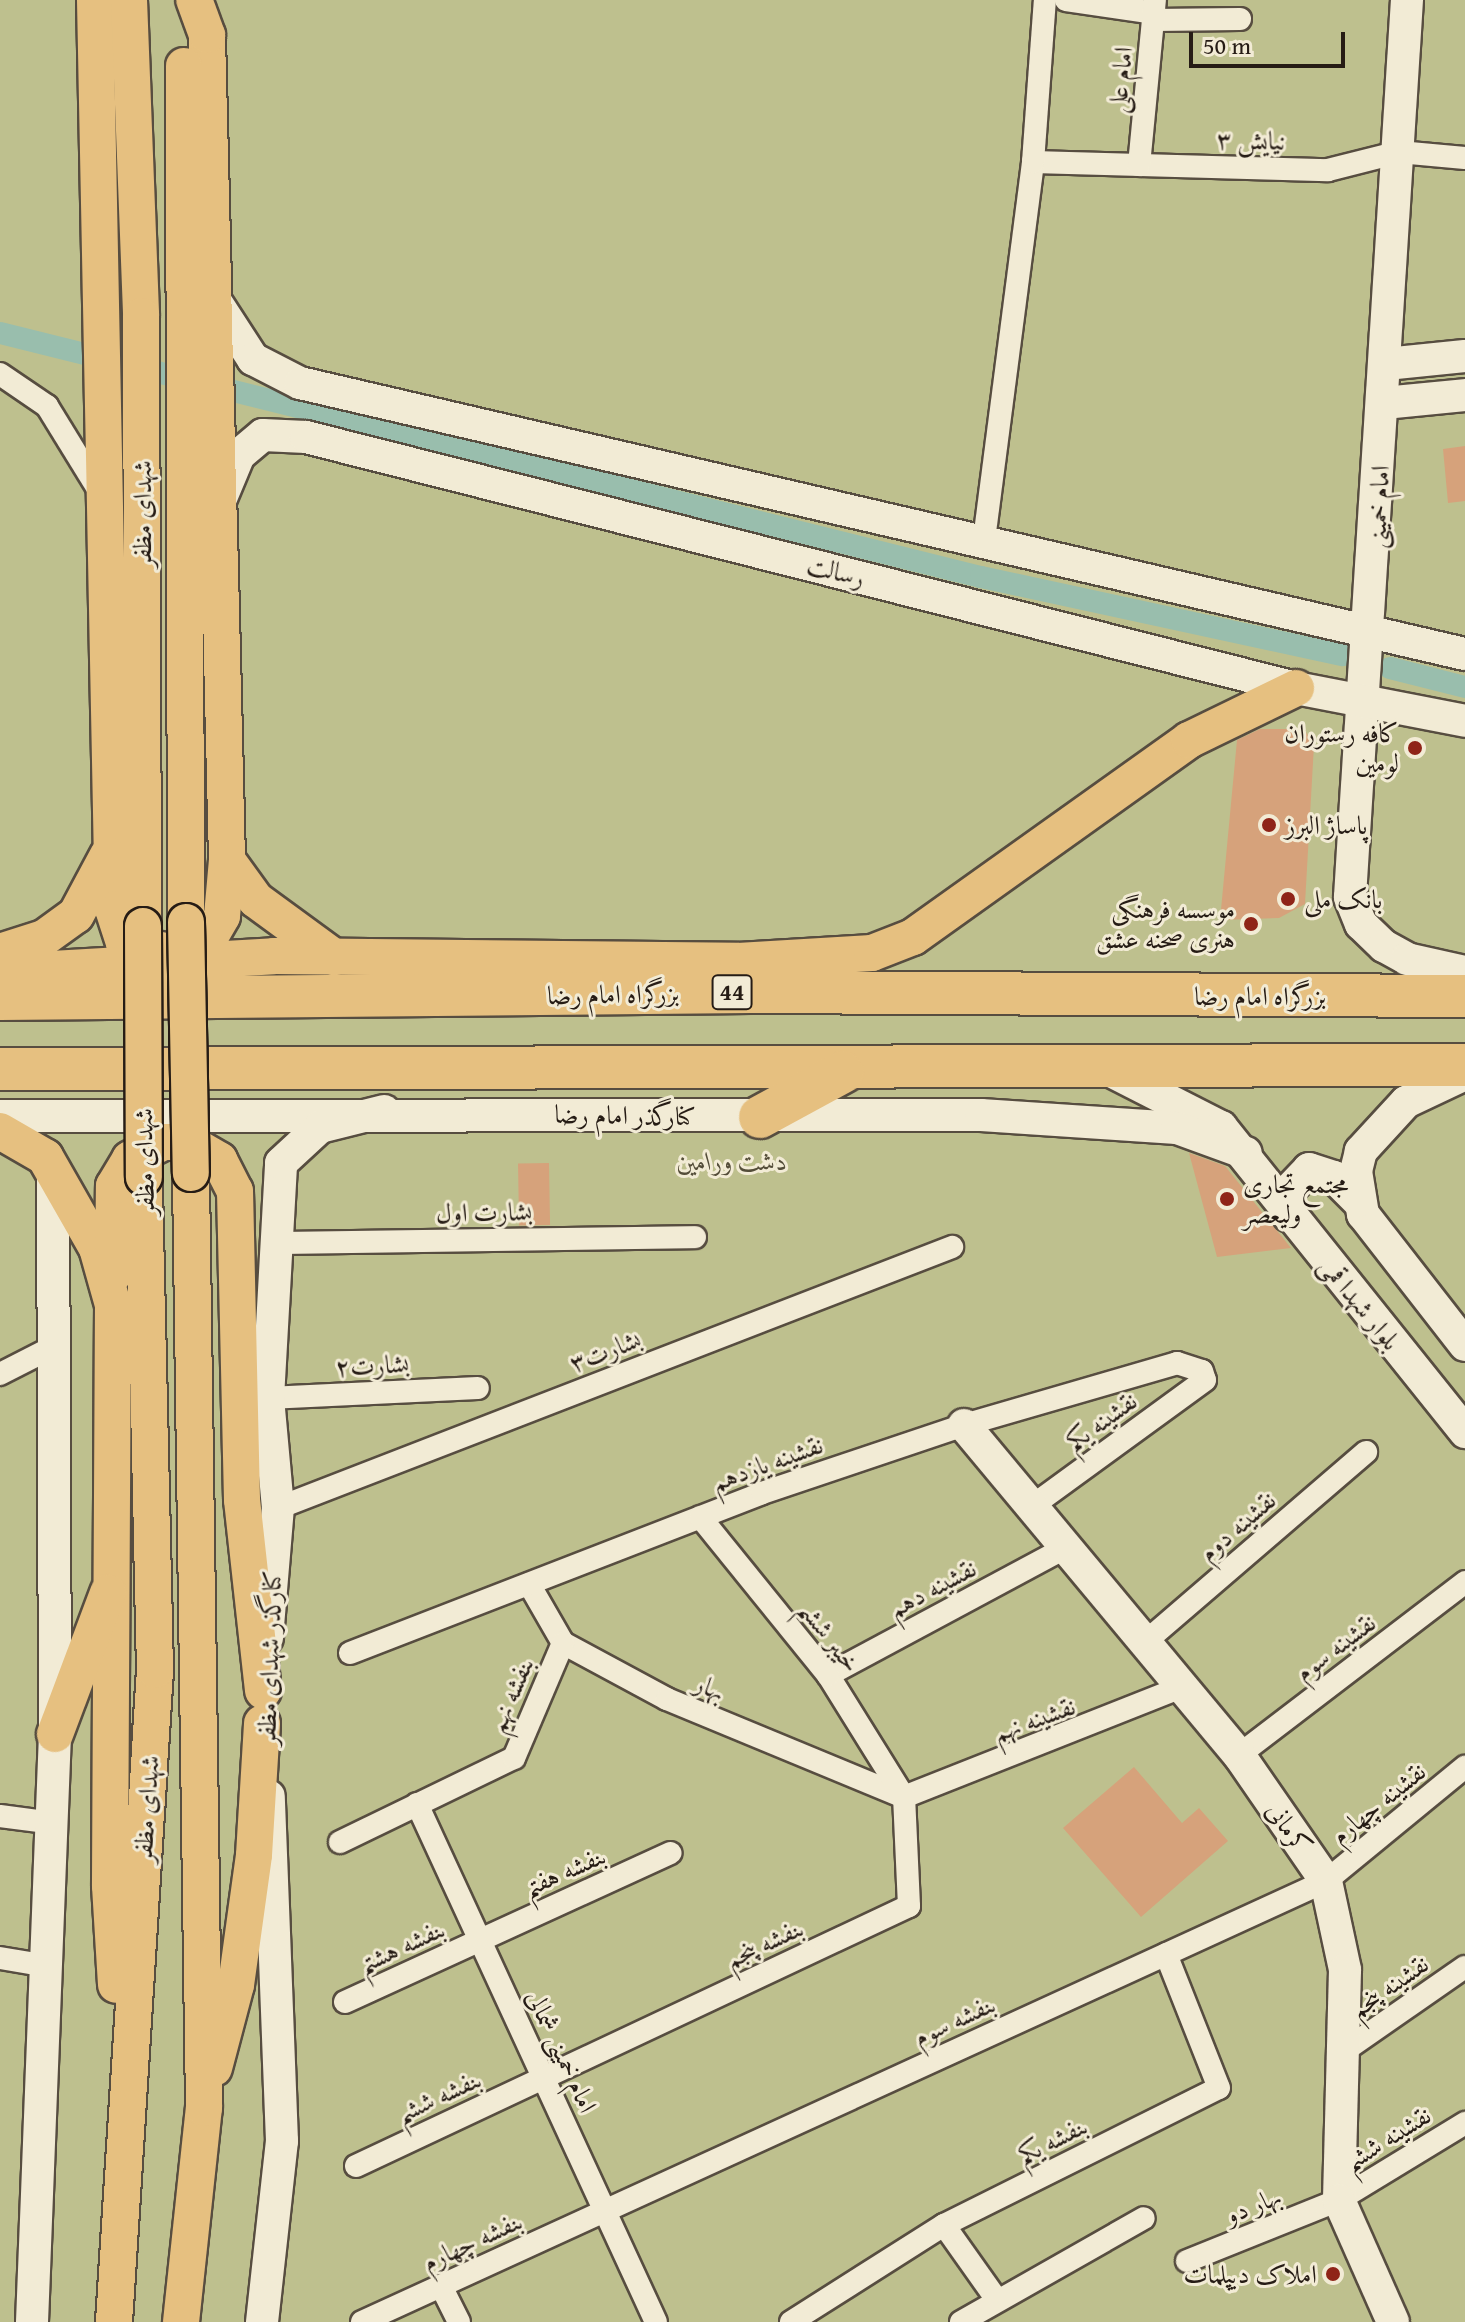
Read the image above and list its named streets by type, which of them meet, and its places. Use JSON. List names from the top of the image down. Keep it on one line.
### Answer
{"streets":{"highway":["44","بزرگراه امام رضا"],"main road":["امام خمینی","شهدای مظفر","رسالت","کنارگذر امام رضا","بلوار شهدا قمی","کنارگذر شهدای مظفر","کرمانی"],"street":["امام علی","نیایش ۳","بشارت اول","بشارت۳","بشارت۲","نقشینه یکم","نقشینه یازدهم","نقشینه دوم","نقشینه دهم","خیبر ششم","نقشینه سوم","بهار","بنفشه نهم","نقشینه نهم","نقشینه چهارم","بنفشه هفتم","بنفشه پنجم","بنفشه هشتم","نقشینه پنجم","بنفشه سوم","امام خمینی شمالی","بنفشه ششم","نقشینه ششم","بنفشه یکم","بهار دو","بنفشه چهارم"]},"crossings":[["امام علی","نیایش ۳"],["نیایش ۳","امام خمینی"],["امام خمینی","رسالت"],["امام خمینی","بزرگراه امام رضا"],["کنارگذر امام رضا","بلوار شهدا قمی"],["کنارگذر امام رضا","کنارگذر شهدای مظفر"],["بشارت اول","کنارگذر شهدای مظفر"],["بشارت۳","کنارگذر شهدای مظفر"],["بشارت۲","کنارگذر شهدای مظفر"],["نقشینه یکم","نقشینه یازدهم"],["نقشینه یکم","کرمانی"],["نقشینه یازدهم","خیبر ششم"],["نقشینه یازدهم","کرمانی"],["نقشینه دوم","کرمانی"],["نقشینه دهم","خیبر ششم"],["نقشینه دهم","کرمانی"],["خیبر ششم","بهار"],["خیبر ششم","نقشینه نهم"],["خیبر ششم","بنفشه پنجم"],["نقشینه سوم","کرمانی"],["بهار","بنفشه نهم"],["بهار","نقشینه نهم"],["بهار","بنفشه پنجم"],["بنفشه نهم","امام خمینی شمالی"],["نقشینه نهم","کرمانی"],["نقشینه نهم","بنفشه پنجم"],["نقشینه چهارم","کرمانی"],["نقشینه چهارم","بنفشه سوم"],["کرمانی","نقشینه پنجم"],["کرمانی","بنفشه سوم"],["کرمانی","نقشینه ششم"],["کرمانی","بهار دو"],["بنفشه هفتم","بنفشه هشتم"],["بنفشه هفتم","امام خمینی شمالی"],["بنفشه پنجم","امام خمینی شمالی"],["بنفشه پنجم","بنفشه ششم"],["بنفشه هشتم","امام خمینی شمالی"],["بنفشه سوم","امام خمینی شمالی"],["بنفشه سوم","بنفشه یکم"],["بنفشه سوم","بنفشه چهارم"],["امام خمینی شمالی","بنفشه ششم"],["امام خمینی شمالی","بنفشه چهارم"],["نقشینه ششم","بهار دو"]],"parks":["دشت ورامین"],"places":["کافه رستوران لومین","پاساژ البرز","بانک ملی","موسسه فرهنگی هنری صحنه عشق","مجتمع تجاری ولیعصر","املاک دیپلمات"],"scale_bar":"50 m"}
